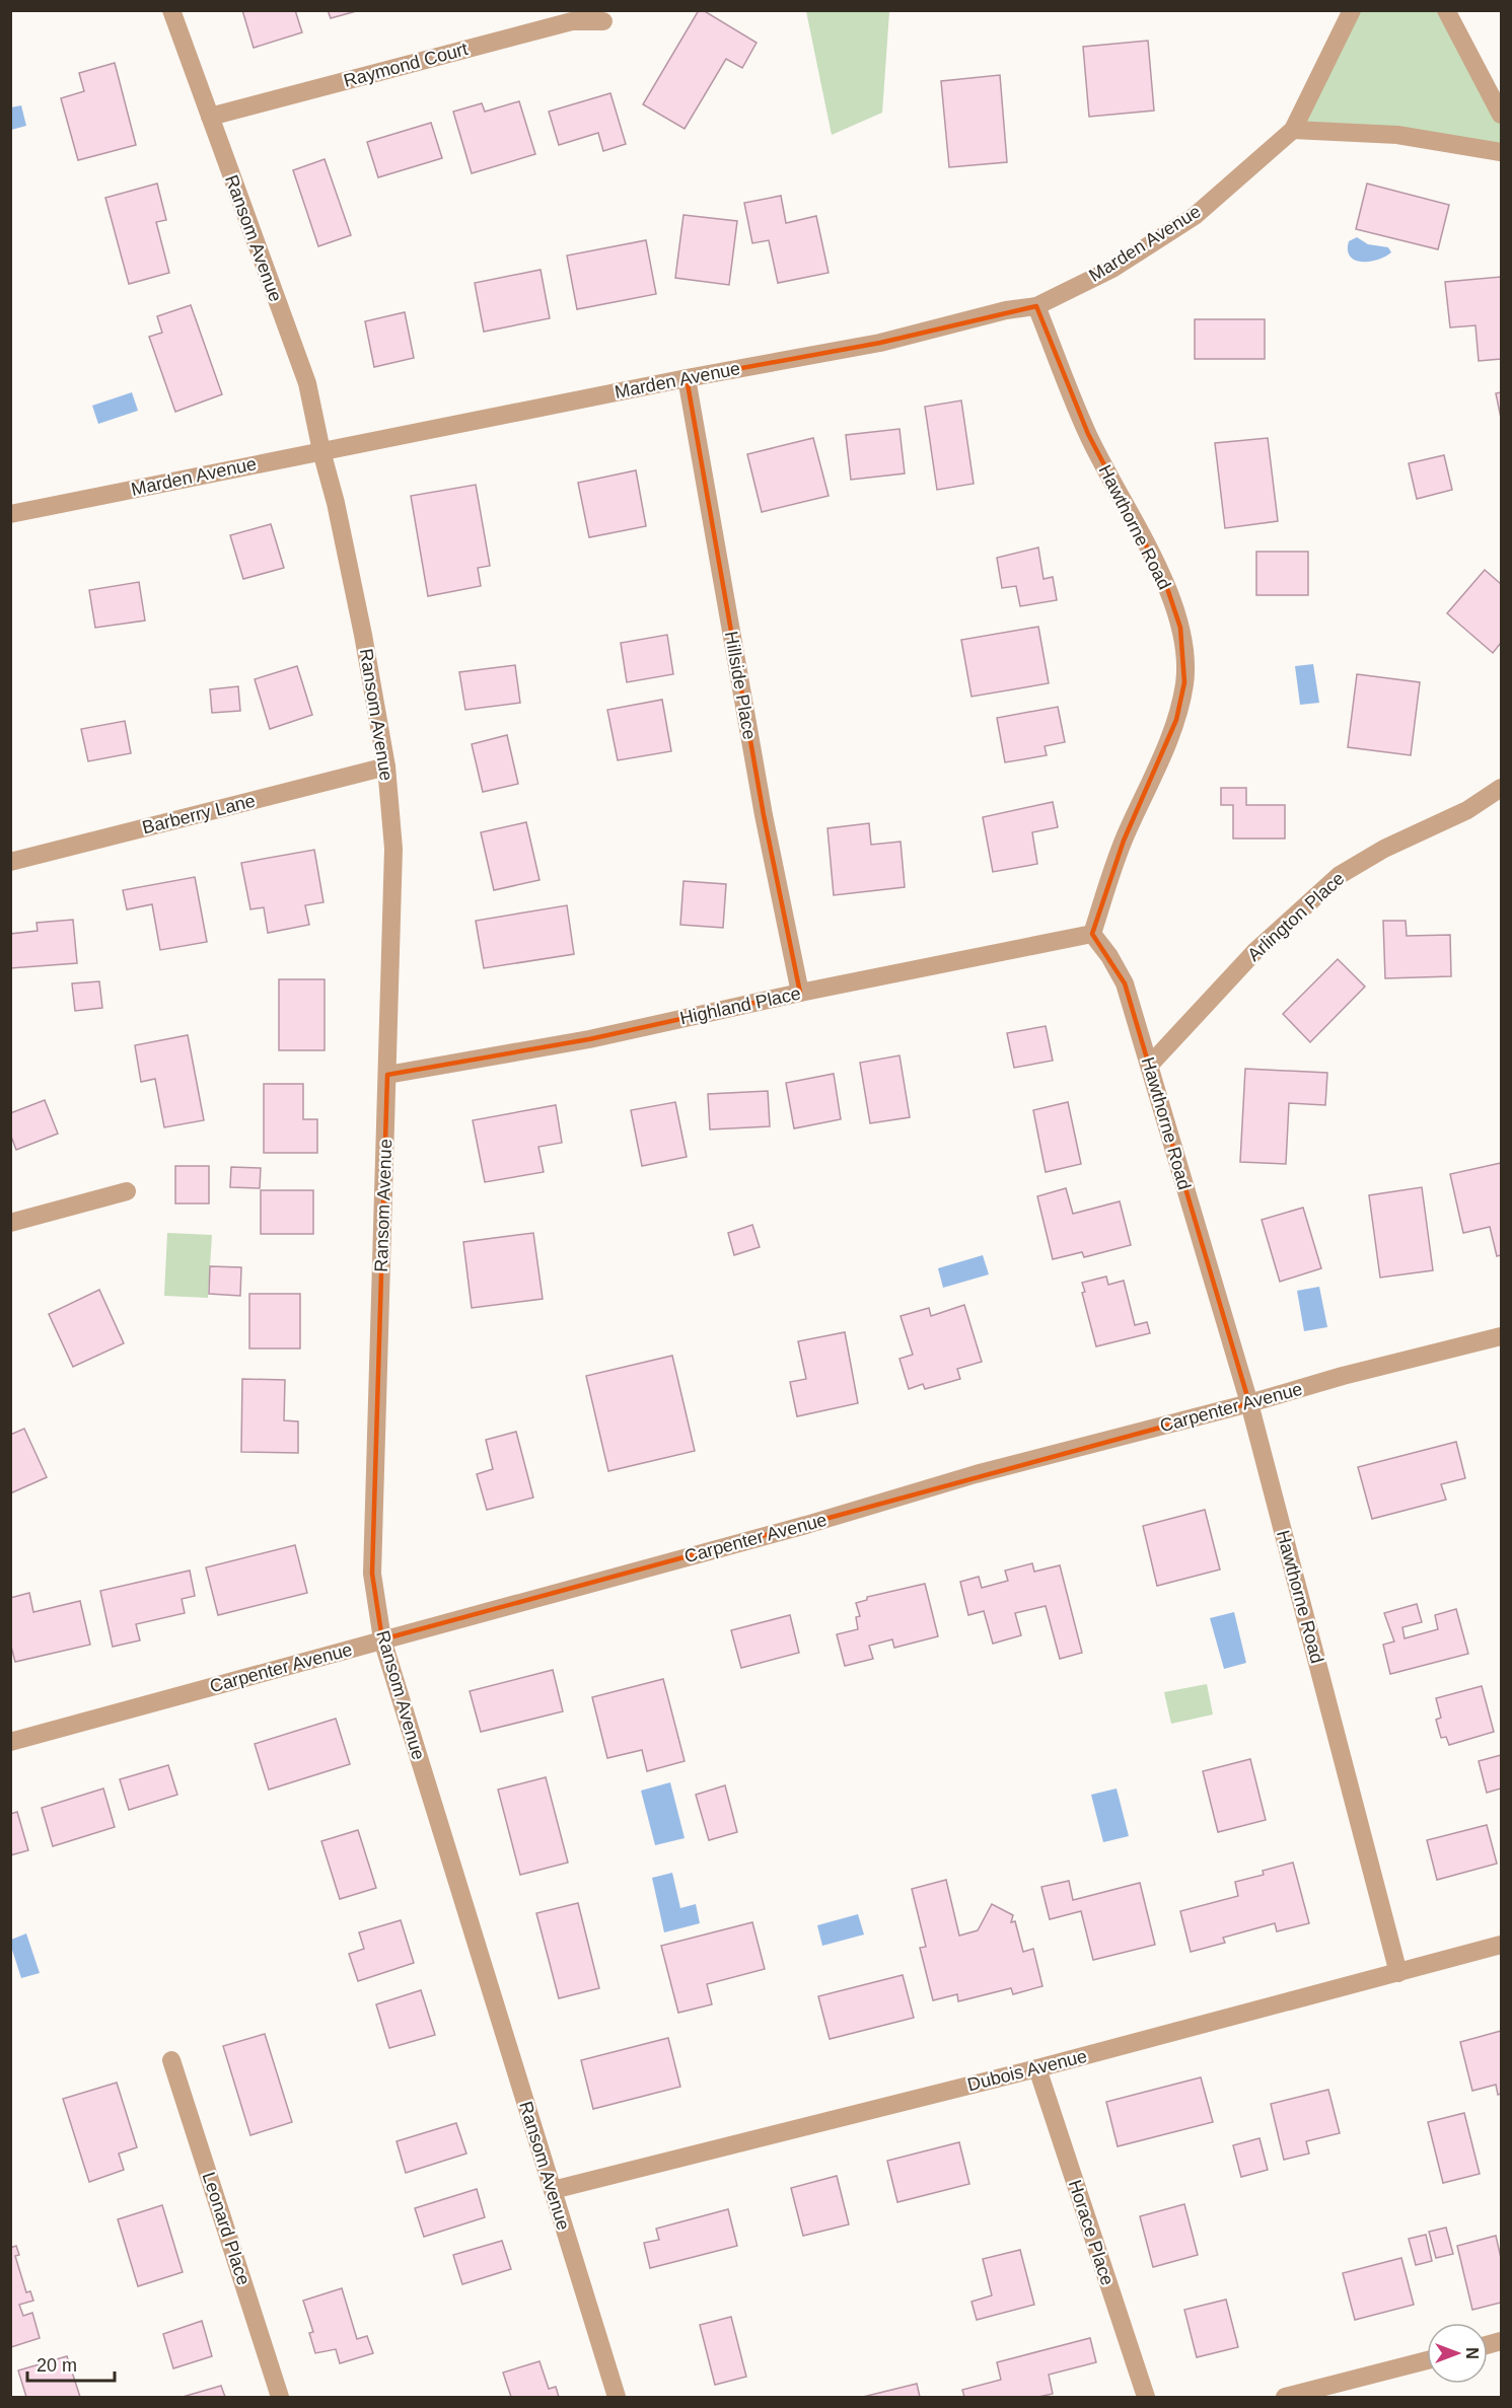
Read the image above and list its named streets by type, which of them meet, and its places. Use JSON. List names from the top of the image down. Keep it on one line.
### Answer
{"streets":{"street":["Raymond Court","Ransom Avenue","Marden Avenue","Hawthorne Road","Hillside Place","Barberry Lane","Arlington Place","Highland Place","Carpenter Avenue","Dubois Avenue","Leonard Place","Horace Place"]},"crossings":[["Raymond Court","Ransom Avenue"],["Ransom Avenue","Marden Avenue"],["Ransom Avenue","Barberry Lane"],["Ransom Avenue","Highland Place"],["Ransom Avenue","Carpenter Avenue"],["Ransom Avenue","Dubois Avenue"],["Marden Avenue","Hawthorne Road"],["Marden Avenue","Hillside Place"],["Hawthorne Road","Arlington Place"],["Hawthorne Road","Highland Place"],["Hawthorne Road","Carpenter Avenue"],["Hawthorne Road","Dubois Avenue"],["Hillside Place","Highland Place"],["Dubois Avenue","Horace Place"]],"scale_bar":"20 m","north":"right"}
